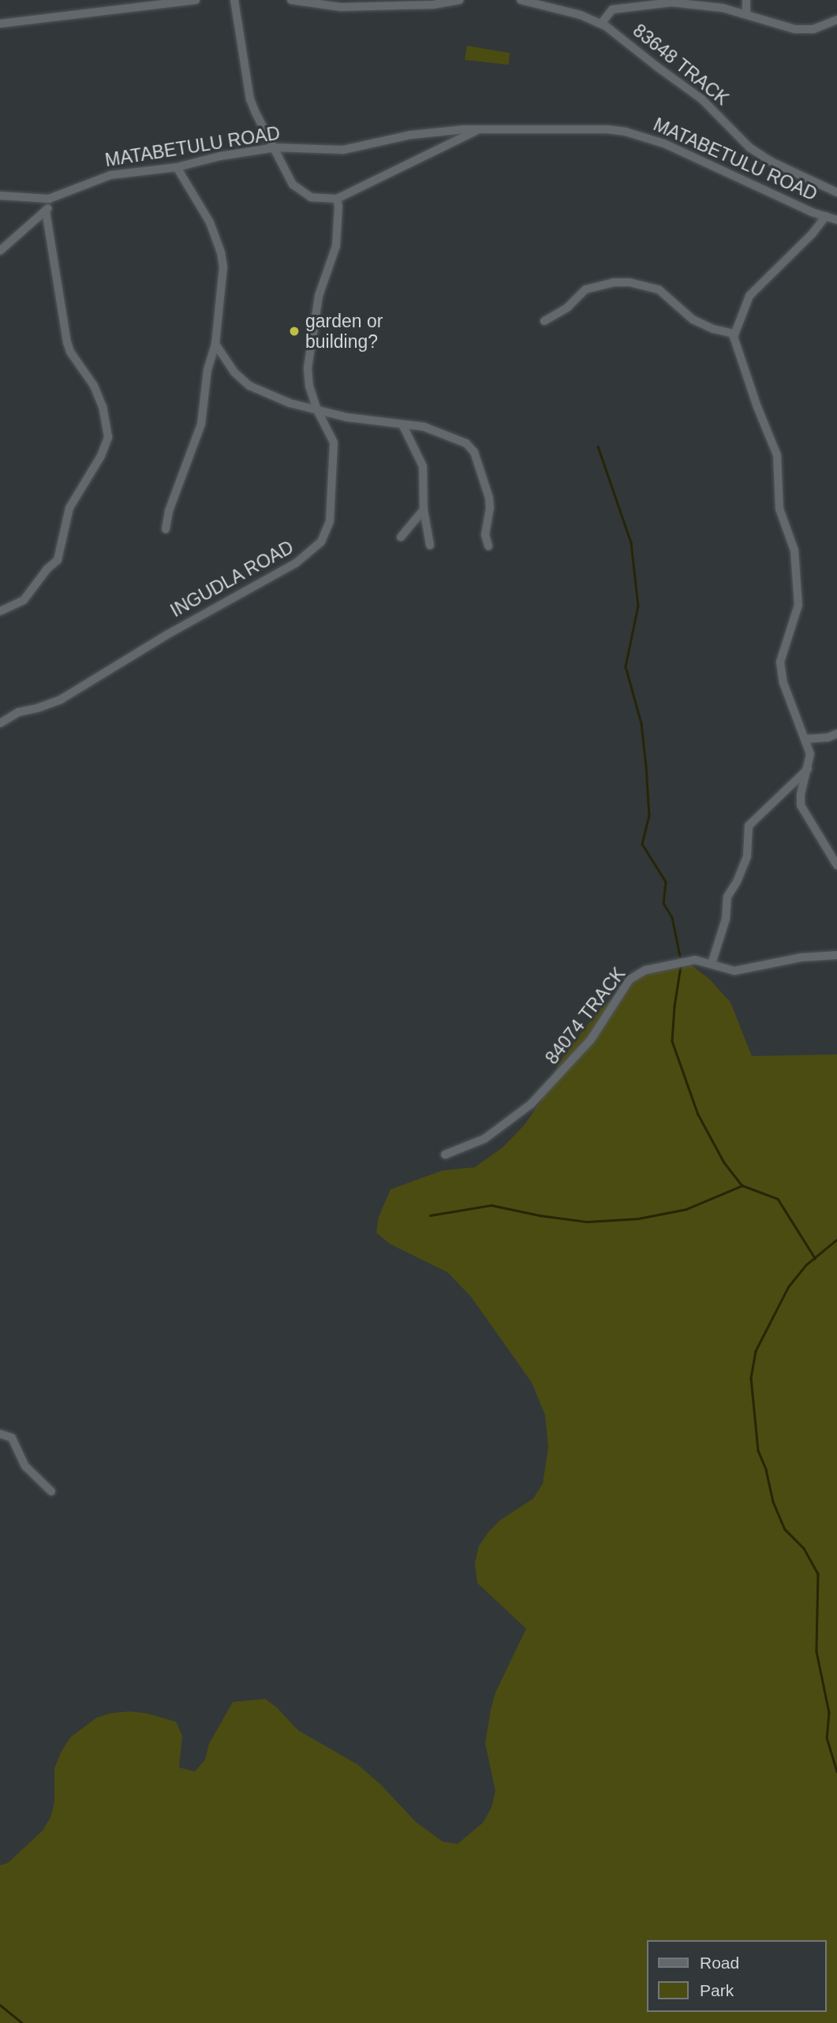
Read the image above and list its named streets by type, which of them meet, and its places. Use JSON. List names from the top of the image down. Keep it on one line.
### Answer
{"streets":{"street":["83648 TRACK","MATABETULU ROAD","INGUDLA ROAD","84074 TRACK"]},"places":["garden or building?"],"legend":["Road","Park"]}
